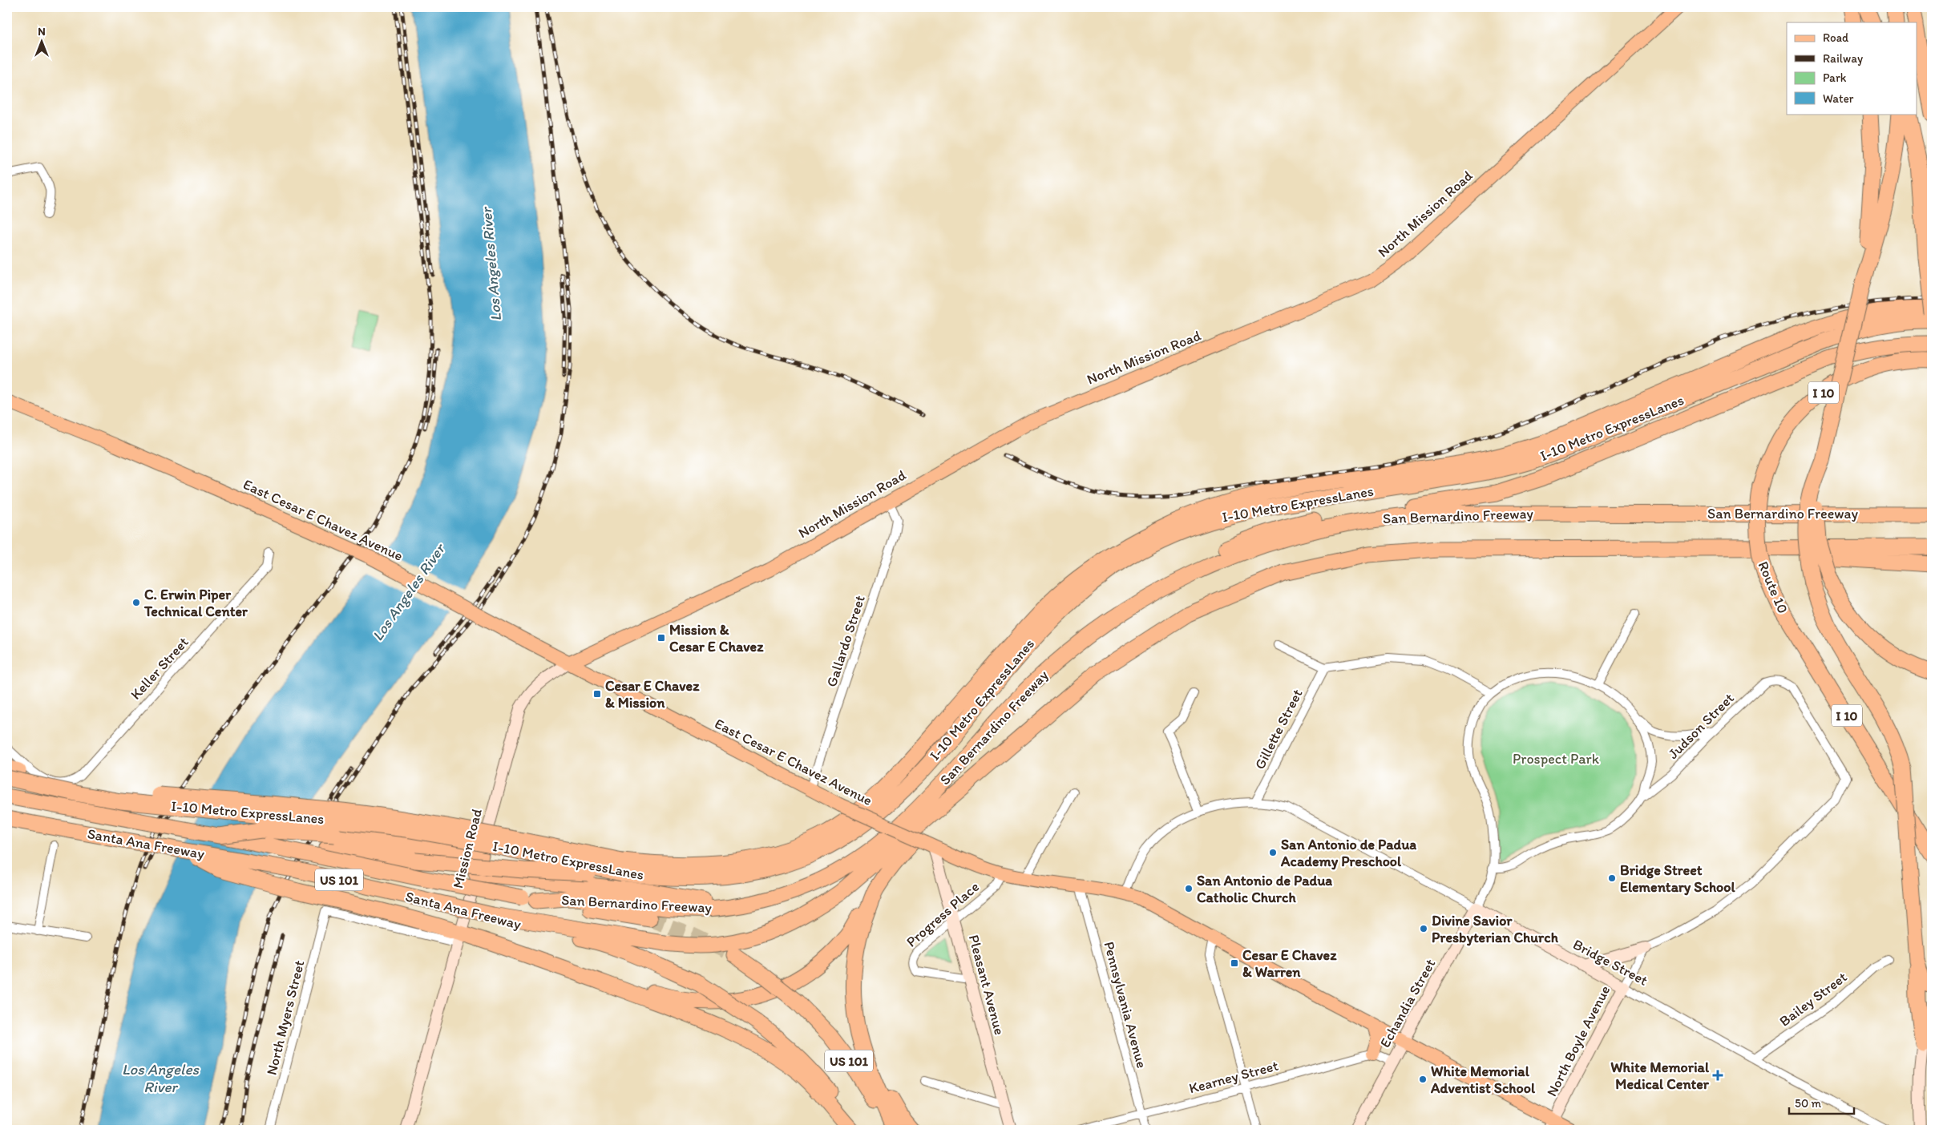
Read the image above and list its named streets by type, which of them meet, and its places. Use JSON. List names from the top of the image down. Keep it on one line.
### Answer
{"streets":{"highway":["I 10","I-10 Metro ExpressLanes","San Bernardino Freeway","Route 10","Santa Ana Freeway","US 101"],"main road":["North Mission Road","East Cesar E Chavez Avenue","Mission Road","Bridge Street","Pleasant Avenue","Echandia Street","North Boyle Avenue"],"street":["Gallardo Street","Keller Street","Judson Street","Gillette Street","Progress Place","Bailey Street","Pennsylvania Avenue","North Myers Street","Kearney Street"]},"crossings":[["North Mission Road","East Cesar E Chavez Avenue"],["North Mission Road","Gallardo Street"],["North Mission Road","Mission Road"],["San Bernardino Freeway","Santa Ana Freeway"],["East Cesar E Chavez Avenue","Gallardo Street"],["East Cesar E Chavez Avenue","Mission Road"],["East Cesar E Chavez Avenue","Progress Place"],["East Cesar E Chavez Avenue","Bridge Street"],["East Cesar E Chavez Avenue","Pleasant Avenue"],["East Cesar E Chavez Avenue","Echandia Street"],["East Cesar E Chavez Avenue","Pennsylvania Avenue"],["East Cesar E Chavez Avenue","North Boyle Avenue"],["Judson Street","Echandia Street"],["Judson Street","North Boyle Avenue"],["Gillette Street","Bridge Street"],["Mission Road","North Myers Street"],["Progress Place","Pleasant Avenue"],["Bridge Street","Bailey Street"],["Bridge Street","Echandia Street"],["Bridge Street","North Boyle Avenue"],["Pennsylvania Avenue","Kearney Street"]],"water":["Los Angeles River"],"parks":["Prospect Park"],"places":{"other":["C. Erwin Piper Technical Center","San Antonio de Padua Academy Preschool","Bridge Street Elementary School","San Antonio de Padua Catholic Church","Divine Savior Presbyterian Church","White Memorial Adventist School"],"transit":["Mission & Cesar E Chavez","Cesar E Chavez & Mission","Cesar E Chavez & Warren"],"health":["White Memorial Medical Center"]},"legend":["Road","Railway","Park","Water"],"scale_bar":"50 m","north":"top"}
